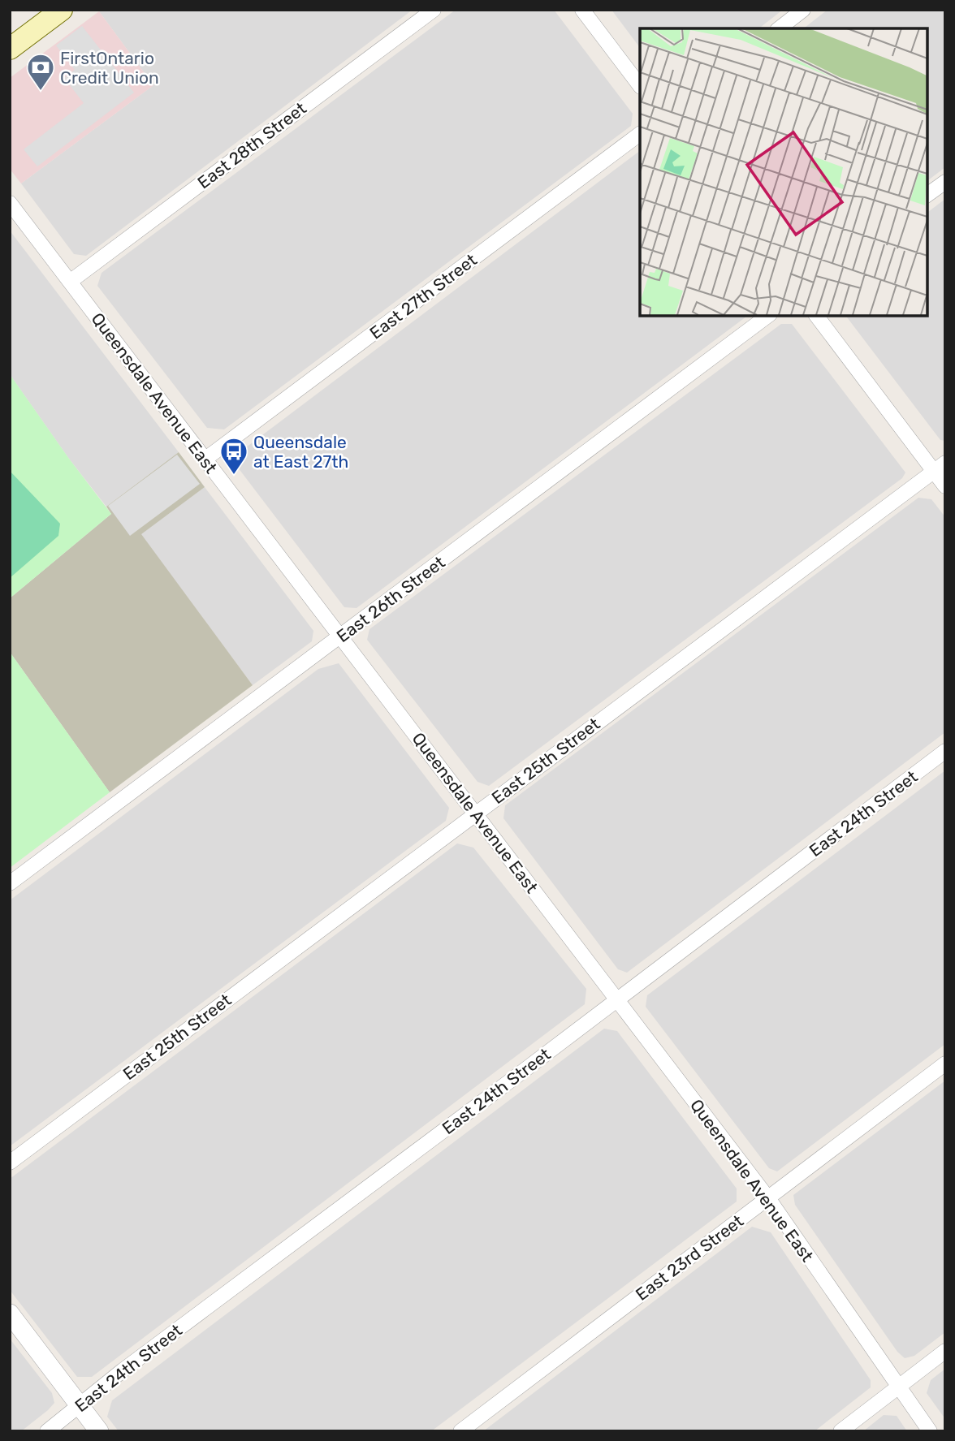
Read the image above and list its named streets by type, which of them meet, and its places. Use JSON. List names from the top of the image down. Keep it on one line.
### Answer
{"streets":{"street":["East 28th Street","East 27th Street","Queensdale Avenue East","East 26th Street","East 25th Street","East 24th Street","East 23rd Street"]},"crossings":[["East 28th Street","Queensdale Avenue East"],["East 27th Street","Queensdale Avenue East"],["Queensdale Avenue East","East 26th Street"],["Queensdale Avenue East","East 25th Street"],["Queensdale Avenue East","East 24th Street"],["Queensdale Avenue East","East 23rd Street"]],"places":{"bank":["FirstOntario Credit Union"],"bus stop":["Queensdale at East 27th"]}}
